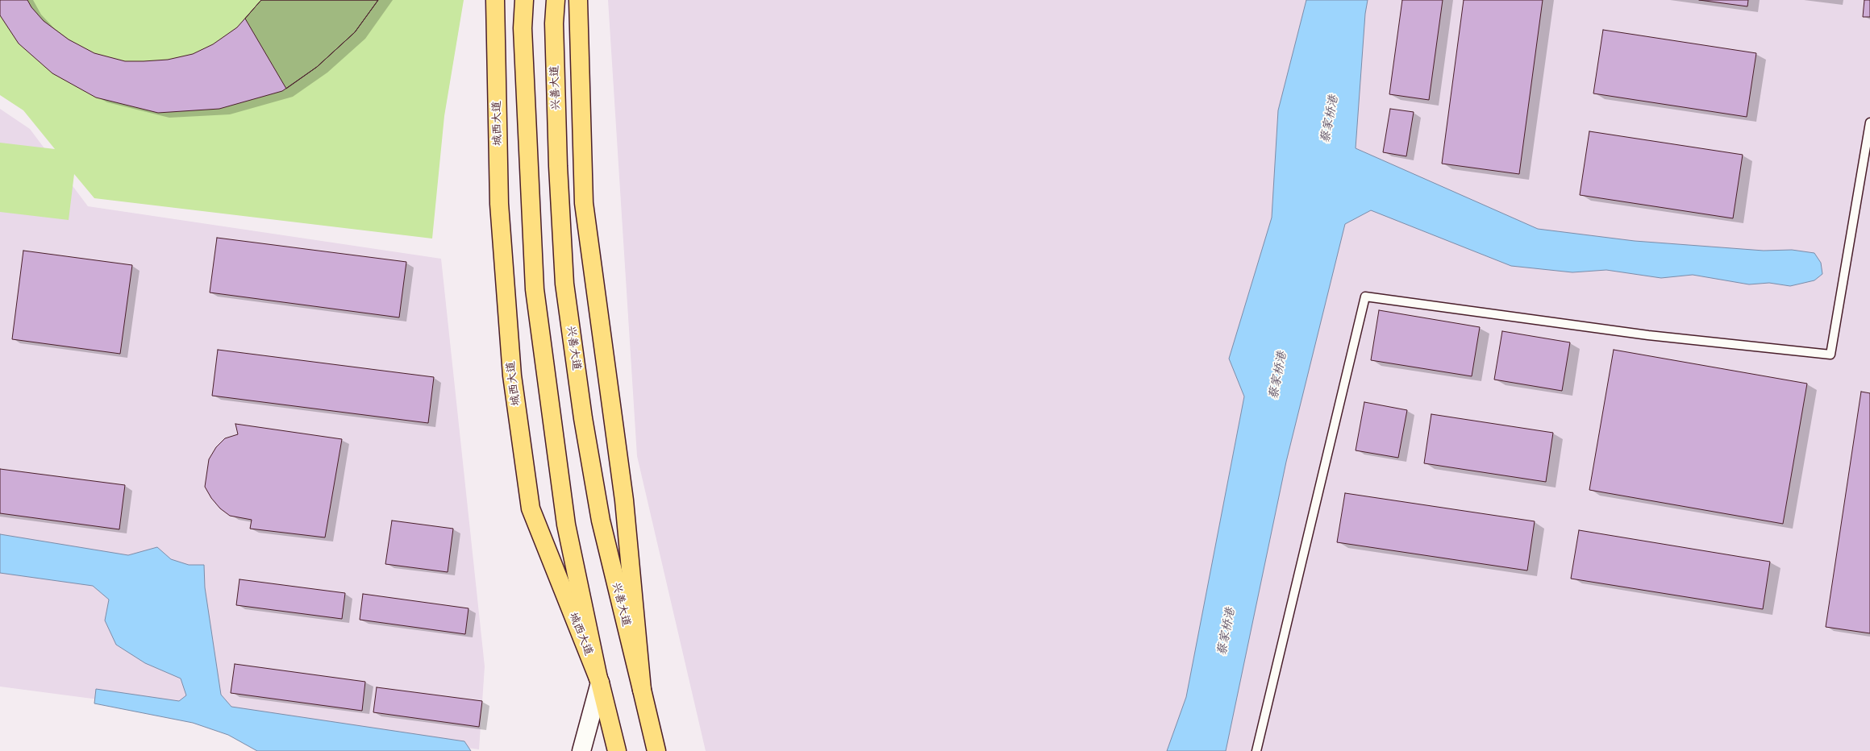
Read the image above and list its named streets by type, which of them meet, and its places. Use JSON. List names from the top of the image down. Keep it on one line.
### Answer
{"streets":{"main road":["兴善大道","城西大道"]},"water":["蔡家桥港"]}
